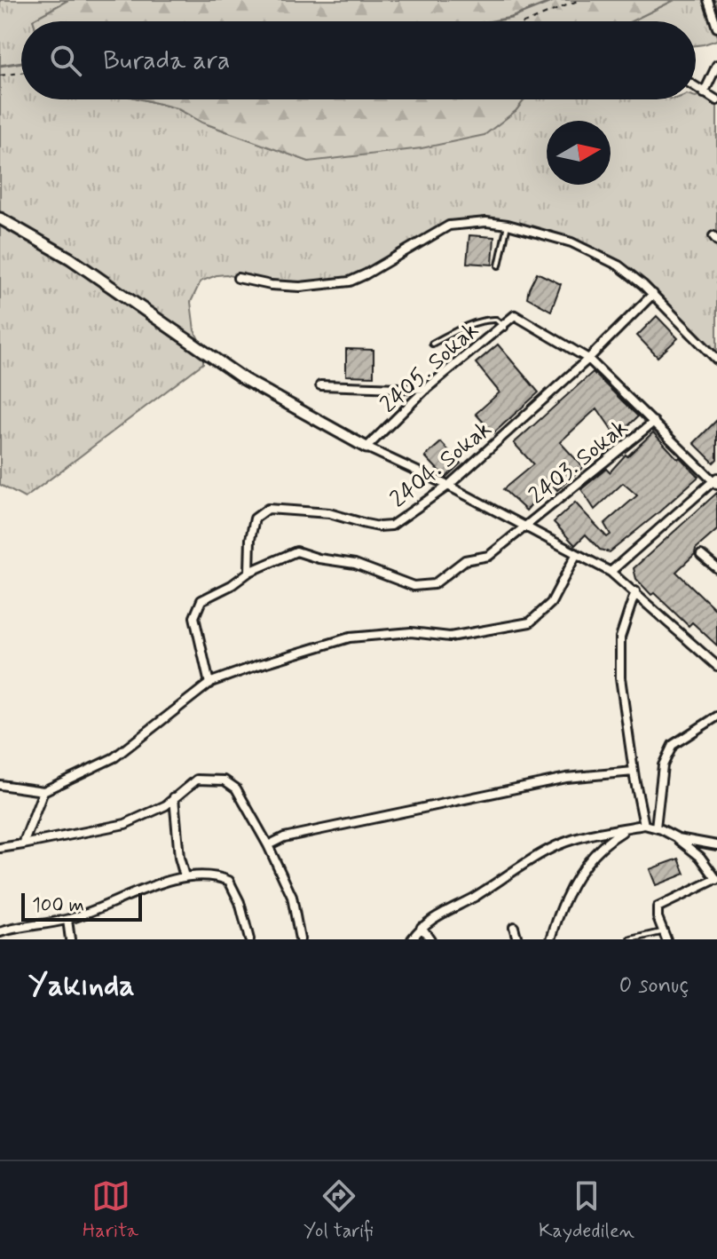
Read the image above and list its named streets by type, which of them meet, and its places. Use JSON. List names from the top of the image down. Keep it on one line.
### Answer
{"streets":{"street":["2405. Sokak","2403. Sokak","2404. Sokak"]},"crossings":[["2405. Sokak","2404. Sokak"],["2403. Sokak","2404. Sokak"]],"scale_bar":"100 m","north":"right","page":{"search":"Burada ara","scale":"100 m","heading":["Yakında","0 sonuç"],"nav":["Harita","Yol tarifi","Kaydedilen"]}}
